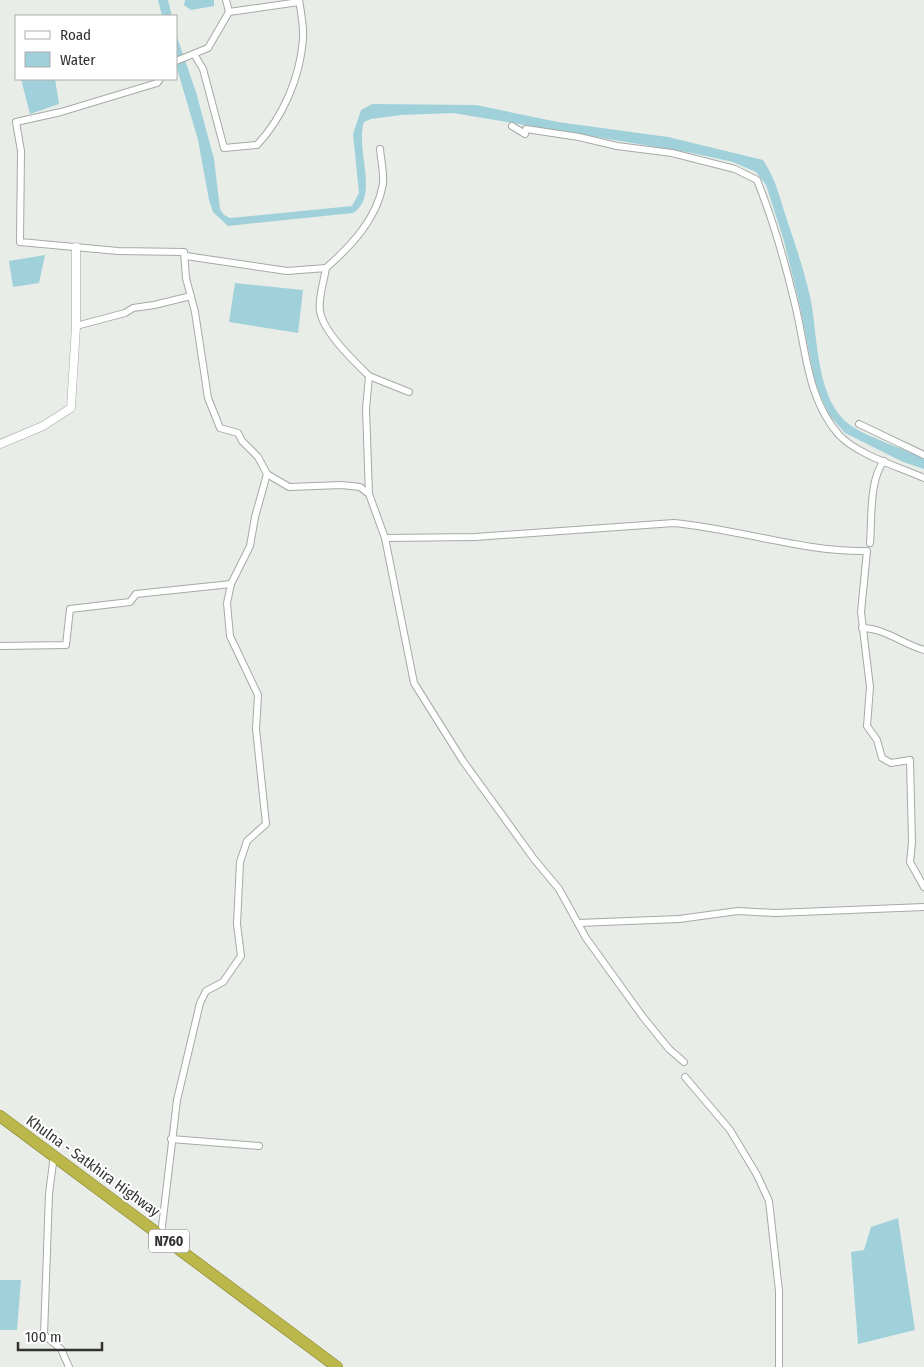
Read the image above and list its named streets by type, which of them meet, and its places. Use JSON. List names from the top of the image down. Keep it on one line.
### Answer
{"streets":{"highway":["Khulna - Satkhira Highway","N760"]},"legend":["Road","Water"],"scale_bar":"100 m"}
